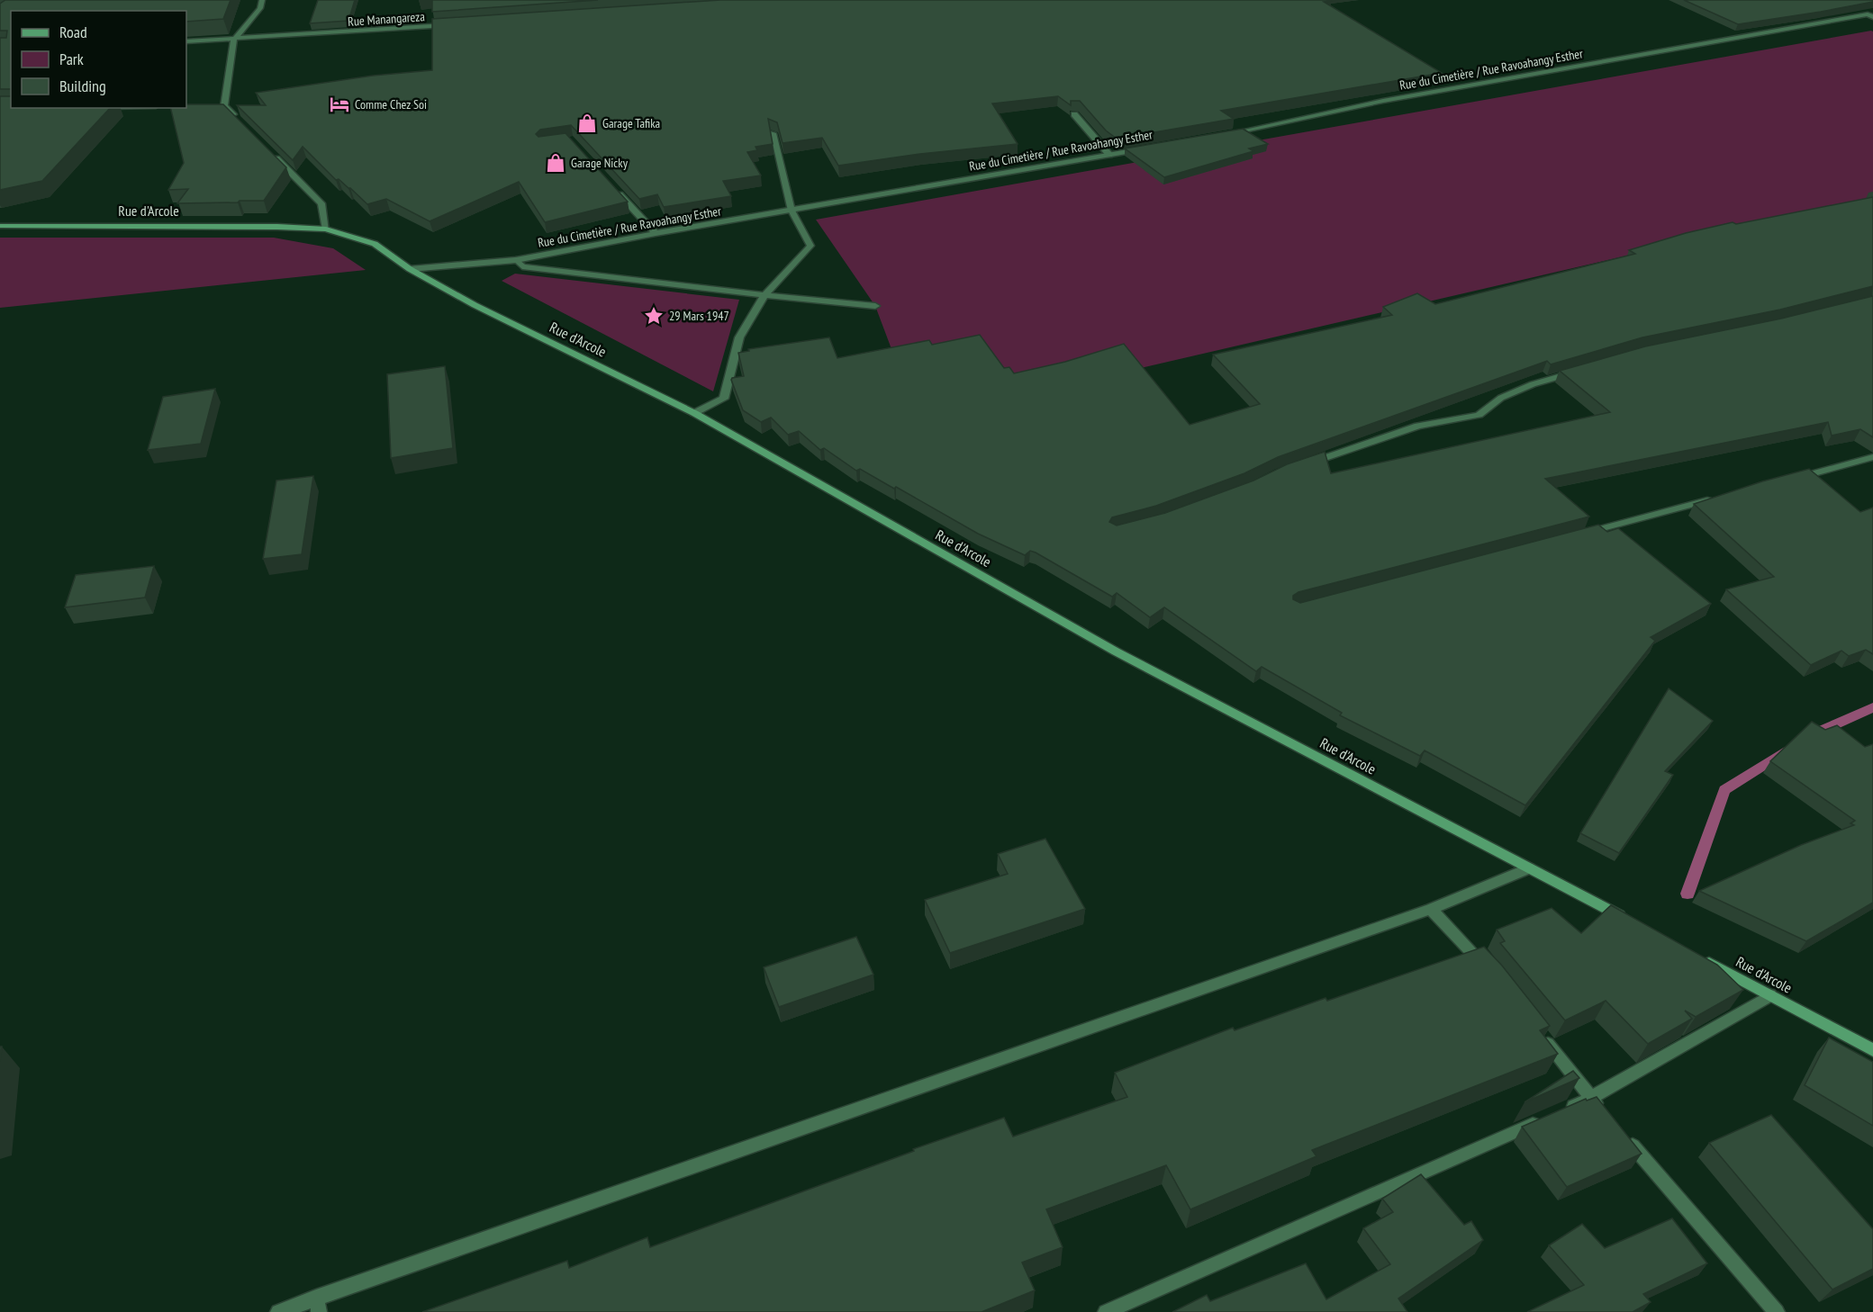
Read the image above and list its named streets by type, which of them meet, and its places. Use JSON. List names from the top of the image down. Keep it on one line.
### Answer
{"streets":{"street":["Rue Manangareza","Rue du Cimetière / Rue Ravoahangy Esther","Rue d'Arcole"]},"crossings":[["Rue du Cimetière / Rue Ravoahangy Esther","Rue d'Arcole"]],"places":{"hotel":["Comme Chez Soi"],"shop":["Garage Tafika","Garage Nicky"],"place":["29 Mars 1947"]},"legend":["Road","Park","Building"]}
